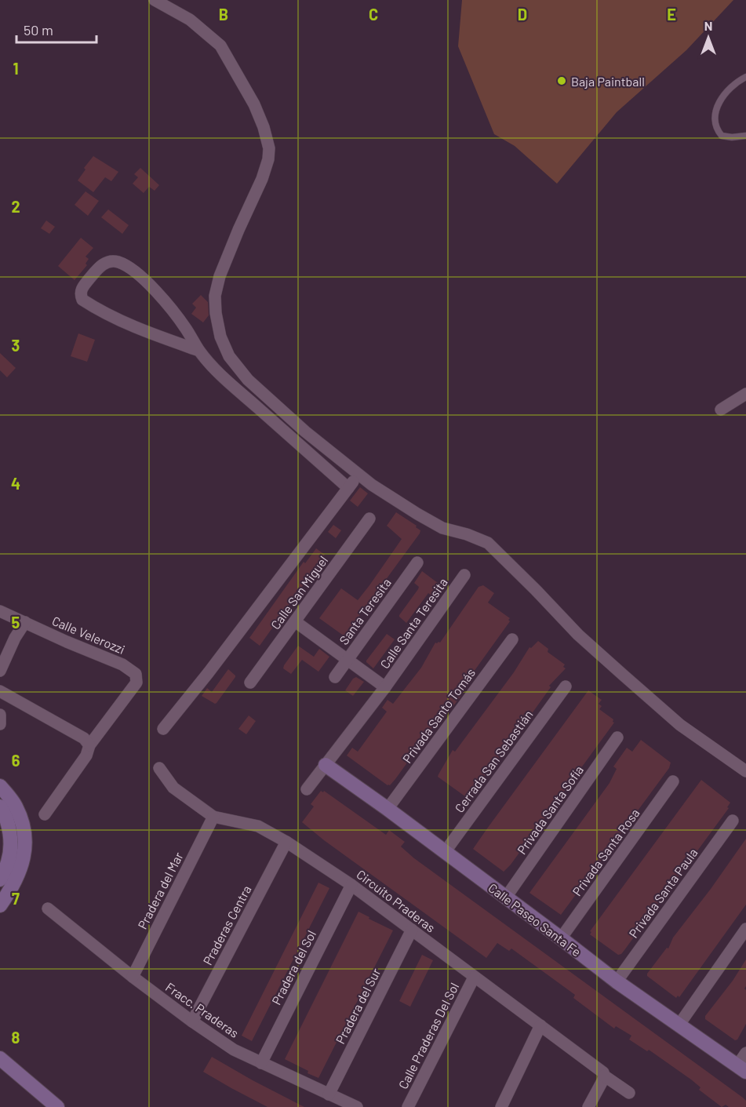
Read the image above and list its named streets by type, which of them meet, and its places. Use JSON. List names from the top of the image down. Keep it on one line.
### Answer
{"streets":{"street":["Calle San Miguel","Santa Teresita","Calle Santa Teresita","Calle Velerozzi","Privada Santo Tomás","Cerrada San Sebastián","Privada Santa Sofía","Privada Santa Rosa","Pradera del Mar","Privada Santa Paula","Circuito Praderas","Calle Paseo Santa Fe","Praderas Centra","Pradera del Sol","Pradera del Sur","Fracc. Praderas","Calle Praderas Del Sol"]},"crossings":[["Calle San Miguel","Calle Santa Teresita"],["Santa Teresita","Calle Santa Teresita"],["Calle Santa Teresita","Calle Paseo Santa Fe"],["Privada Santo Tomás","Calle Paseo Santa Fe"],["Cerrada San Sebastián","Calle Paseo Santa Fe"],["Privada Santa Sofía","Calle Paseo Santa Fe"],["Privada Santa Rosa","Calle Paseo Santa Fe"],["Pradera del Mar","Circuito Praderas"],["Pradera del Mar","Fracc. Praderas"],["Privada Santa Paula","Calle Paseo Santa Fe"],["Circuito Praderas","Praderas Centra"],["Circuito Praderas","Pradera del Sol"],["Circuito Praderas","Pradera del Sur"],["Circuito Praderas","Calle Praderas Del Sol"],["Praderas Centra","Fracc. Praderas"],["Pradera del Sol","Fracc. Praderas"],["Pradera del Sur","Fracc. Praderas"]],"places":["Baja Paintball"],"scale_bar":"50 m","north":"top","grid":{"columns":["B","C","D","E"],"rows":["1","2","3","4","5","6","7","8"]}}
